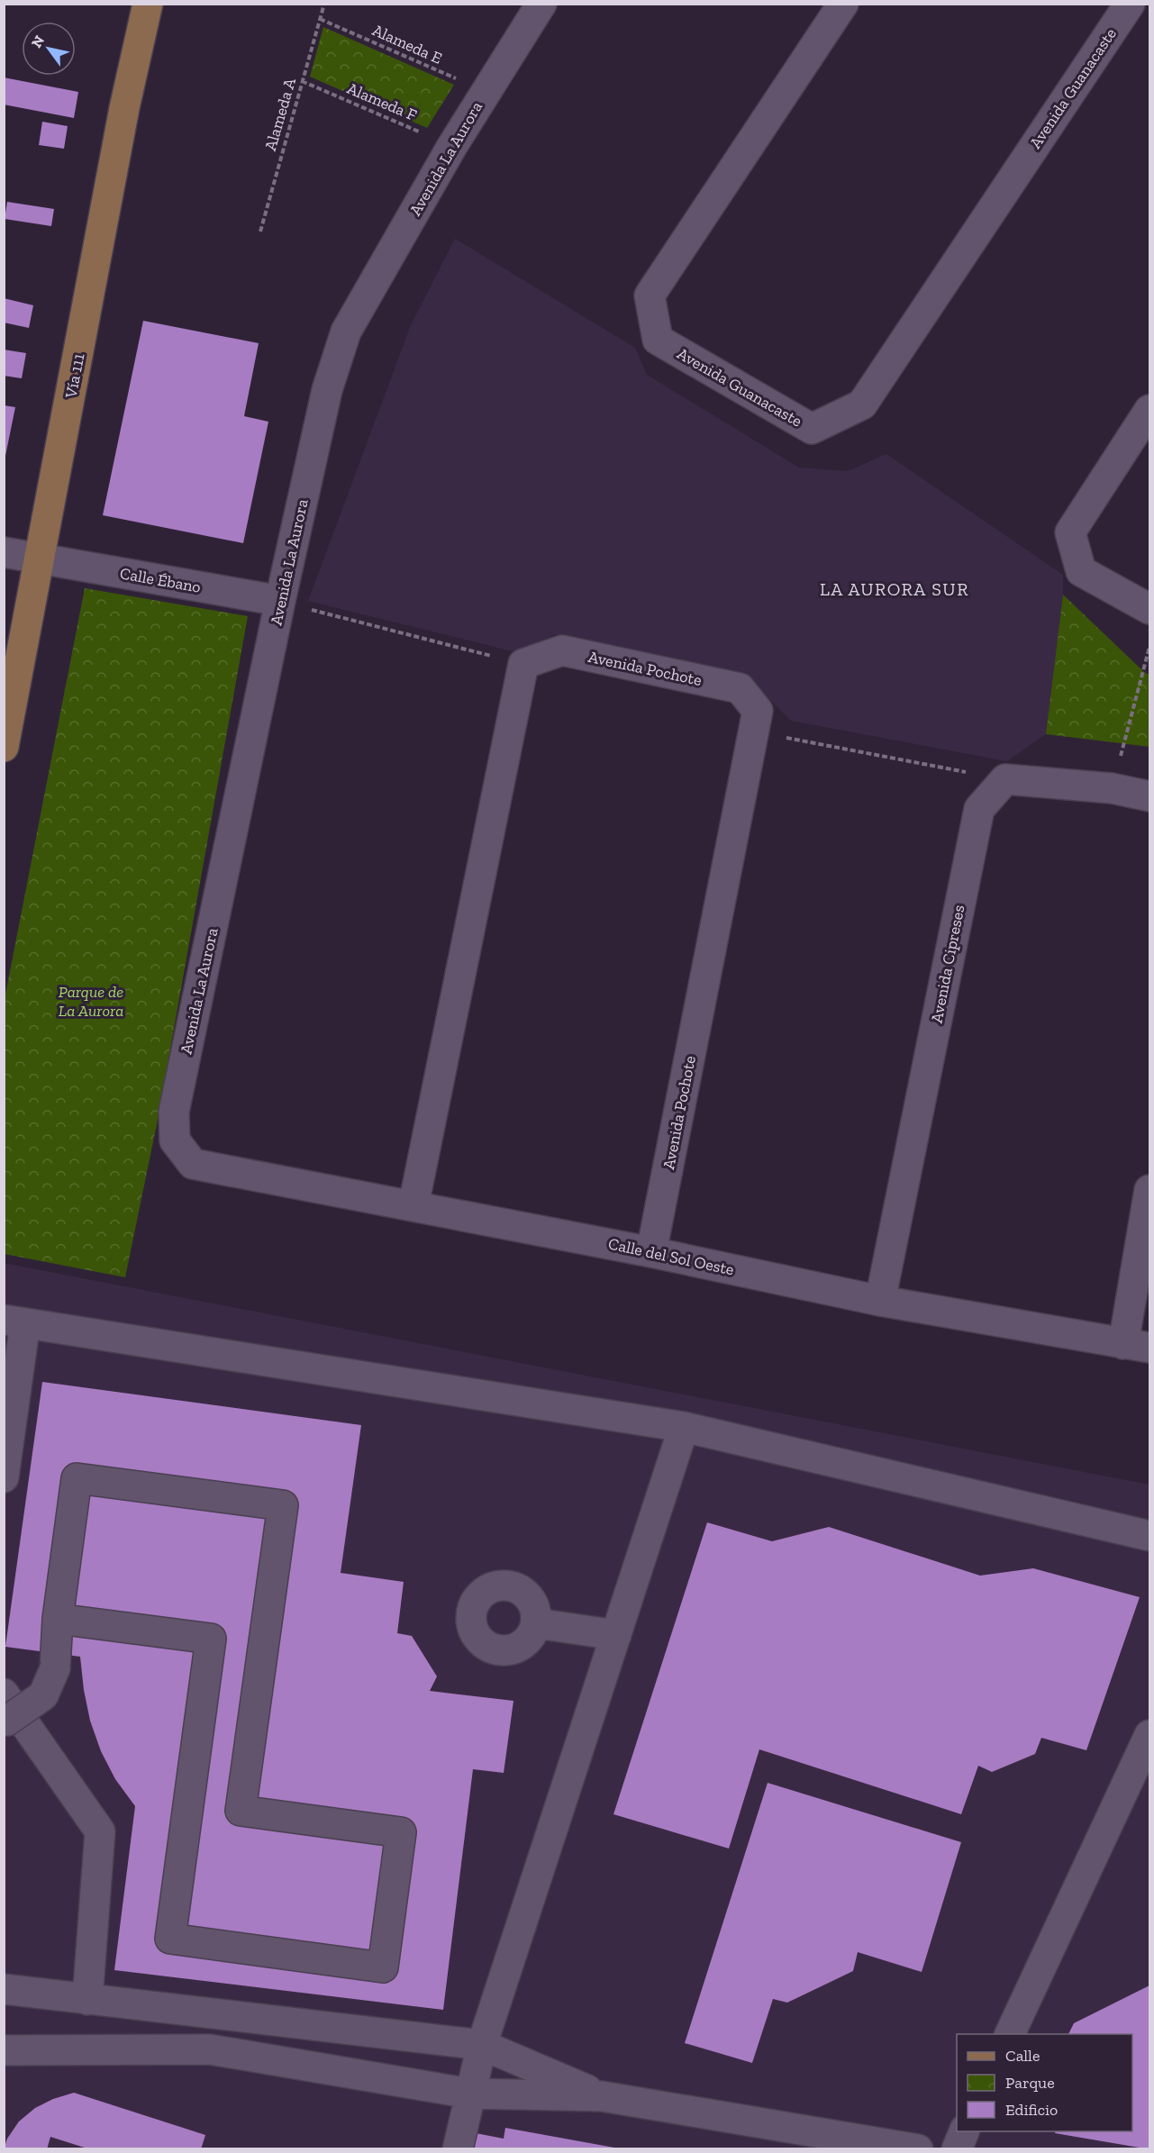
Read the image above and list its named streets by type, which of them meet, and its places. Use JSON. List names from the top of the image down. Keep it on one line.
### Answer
{"streets":{"main road":["Vía 111"],"street":["Avenida Guanacaste","Avenida La Aurora","Calle Ébano","Avenida Pochote","Avenida Cipreses","Calle del Sol Oeste"],"path":["Alameda E","Alameda F","Alameda A"]},"crossings":[["Alameda E","Alameda A"],["Alameda E","Avenida La Aurora"],["Alameda F","Alameda A"],["Alameda F","Avenida La Aurora"],["Avenida La Aurora","Calle Ébano"],["Avenida La Aurora","Calle del Sol Oeste"],["Vía 111","Calle Ébano"],["Avenida Pochote","Calle del Sol Oeste"],["Avenida Cipreses","Calle del Sol Oeste"]],"districts":["LA AURORA SUR"],"parks":["Parque de La Aurora"],"legend":["Calle","Parque","Edificio"],"north":"top left"}
